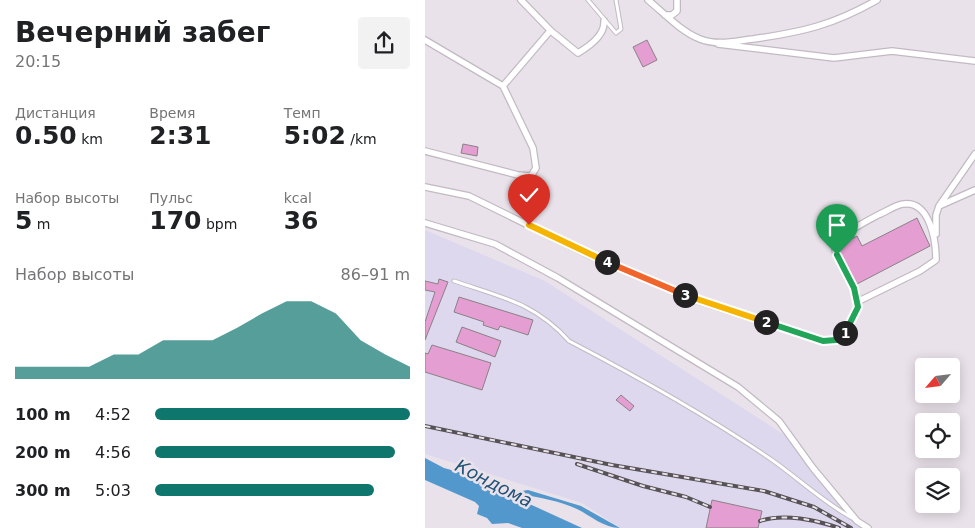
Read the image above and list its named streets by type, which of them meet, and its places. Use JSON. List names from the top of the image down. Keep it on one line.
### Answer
{"water":["Кондома"],"north":"bottom left","page":{"heading":["Вечерний забег","20:15"],"stats":[["Дистанция","0.50 km"],["Время","2:31"],["Темп","5:02 /km"],["Набор высоты","5 m"],["Пульс","170 bpm"],["kcal","36"]],"pins":["4","3","2","1"],"chart":["Набор высоты","86–91 m"],"list":[{"name":"100 m","note":"4:52"},{"name":"200 m","note":"4:56"},{"name":"300 m","note":"5:03"}]}}
